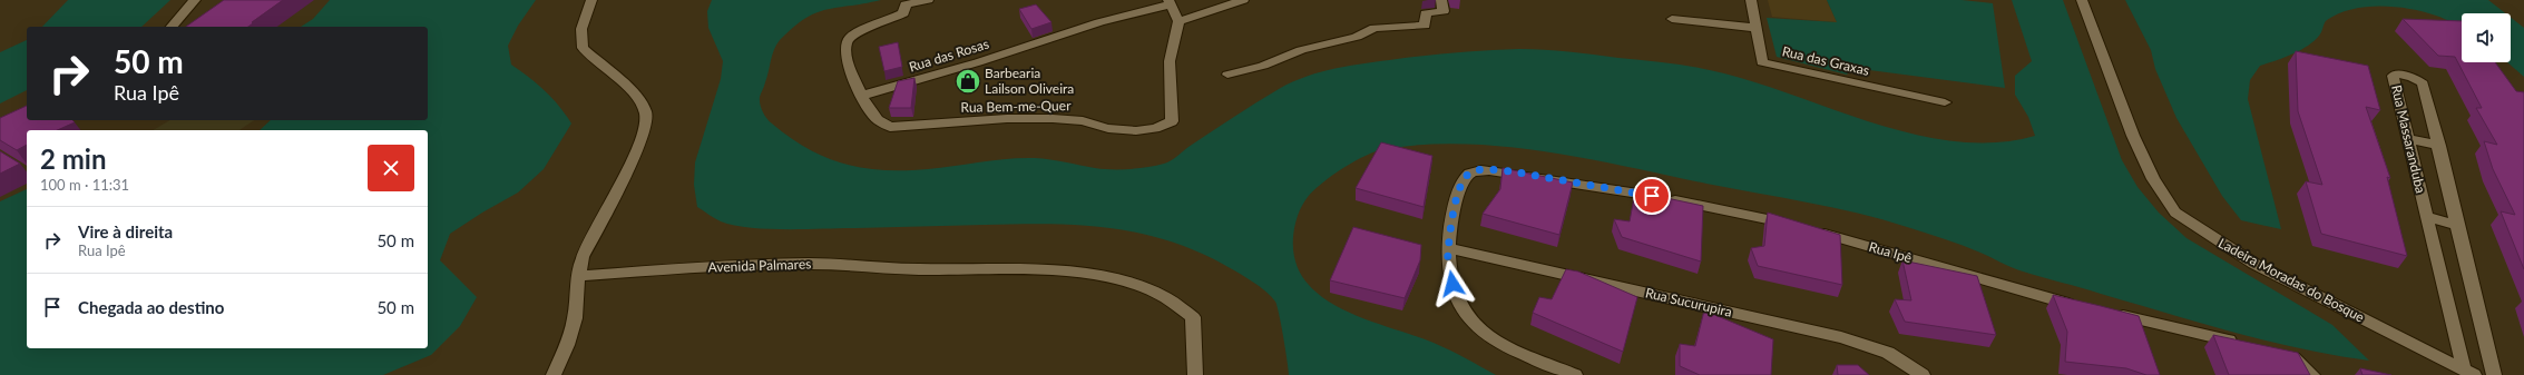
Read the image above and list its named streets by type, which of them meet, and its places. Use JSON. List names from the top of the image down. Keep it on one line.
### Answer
{"streets":{"street":["Rua das Rosas","Rua das Graxas","Rua Bem-me-Quer","Rua Massaranduba","Rua Ipê","Avenida Palmares","Ladeira Moradas do Bosque","Rua Sucurupira"]},"crossings":[["Rua das Rosas","Rua Bem-me-Quer"],["Rua Massaranduba","Ladeira Moradas do Bosque"]],"places":{"shop":["Barbearia Lailson Oliveira"]},"page":{"turn":["50 m","Rua Ipê"],"heading":["2 min","100 m · 11:31"],"list":[{"name":"Vire à direita","note":"Rua Ipê","value":"50 m"},{"name":"Chegada ao destino","value":"50 m"}]}}
